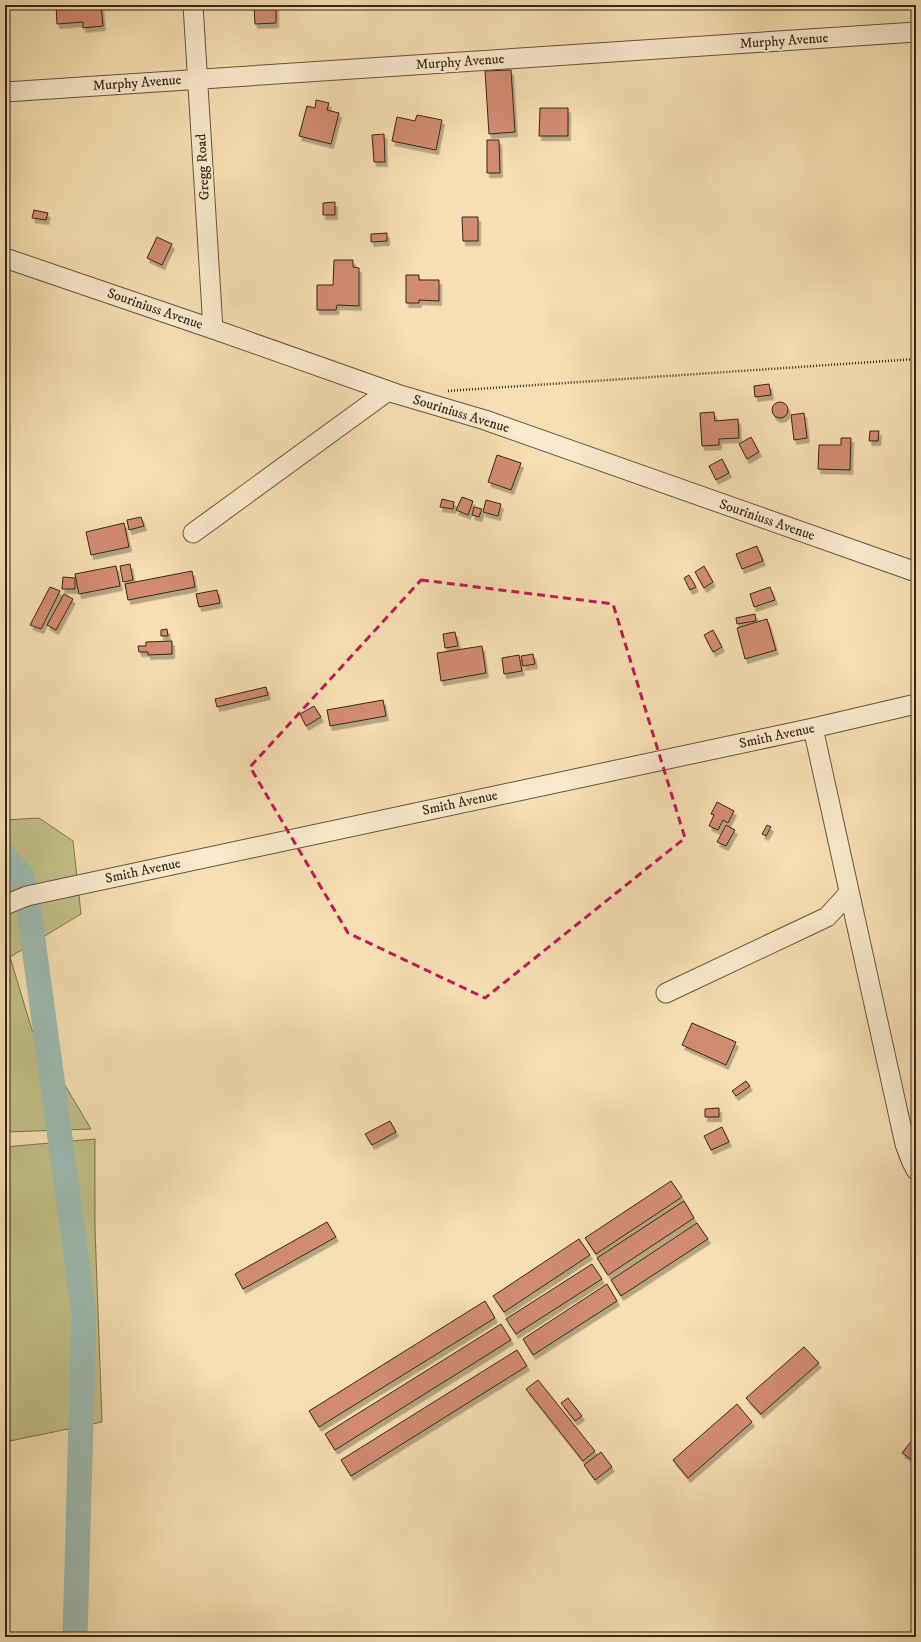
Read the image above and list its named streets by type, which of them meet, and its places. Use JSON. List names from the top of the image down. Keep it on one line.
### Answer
{"streets":{"street":["Murphy Avenue","Gregg Road","Souriniuss Avenue","Smith Avenue"]},"crossings":[["Murphy Avenue","Gregg Road"],["Gregg Road","Souriniuss Avenue"]]}
